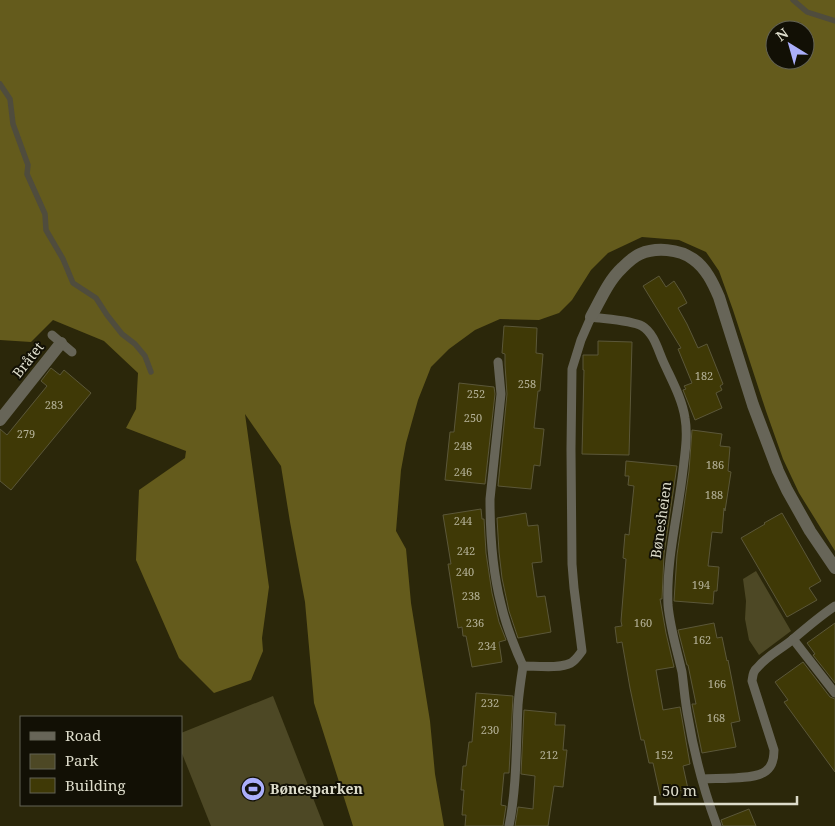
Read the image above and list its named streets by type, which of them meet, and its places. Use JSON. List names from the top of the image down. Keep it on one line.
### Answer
{"streets":{"street":["Bråtet"],"lane":["Bønesheien"]},"places":{"sports":["Bønesparken"]},"house_numbers":["182","258","252","283","250","279","248","186","246","188","244","242","240","194","238","236","160","162","234","166","232","168","230","212","152"],"legend":["Road","Park","Building"],"scale_bar":"50 m","north":"top left"}
